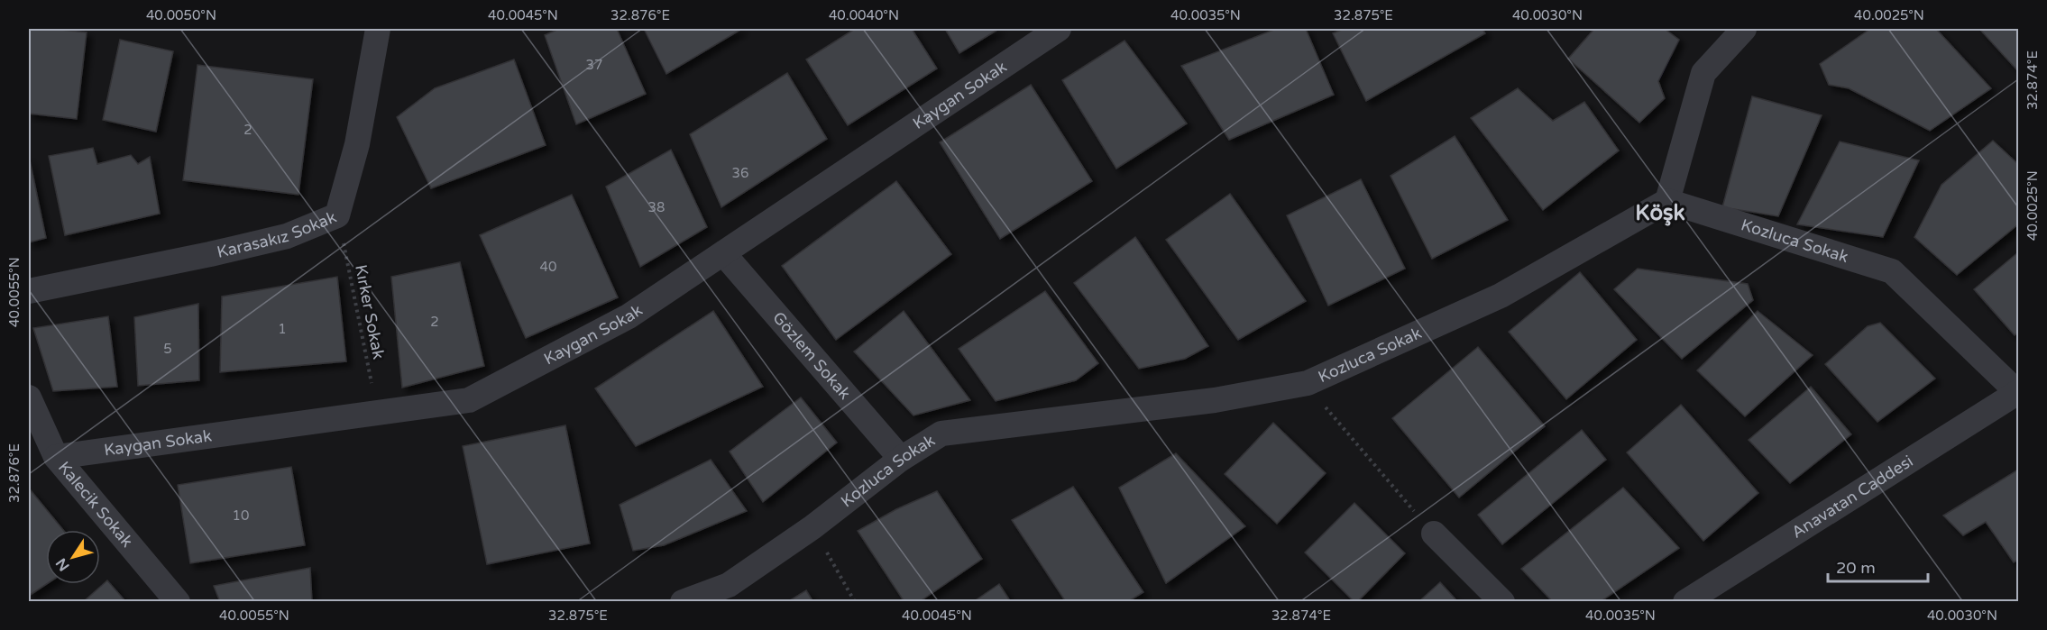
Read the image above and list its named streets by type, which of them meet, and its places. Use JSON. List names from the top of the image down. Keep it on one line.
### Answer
{"streets":{"street":["Kaygan Sokak","Karasakız Sokak","Kozluca Sokak","Gözlem Sokak","Anavatan Caddesi","Kalecik Sokak"],"path":["Kırker Sokak"]},"crossings":[["Kaygan Sokak","Kırker Sokak"],["Kaygan Sokak","Gözlem Sokak"],["Kaygan Sokak","Kalecik Sokak"],["Karasakız Sokak","Kırker Sokak"],["Kozluca Sokak","Gözlem Sokak"],["Kozluca Sokak","Anavatan Caddesi"]],"districts":["Köşk"],"house_numbers":["37","2","36","38","40","2","1","5","10"],"scale_bar":"20 m","north":"bottom left","coordinates":["40.0050°N","40.0045°N","32.876°E","40.0040°N","40.0035°N","32.875°E","40.0030°N","40.0025°N","32.874°E","40.0055°N"]}
